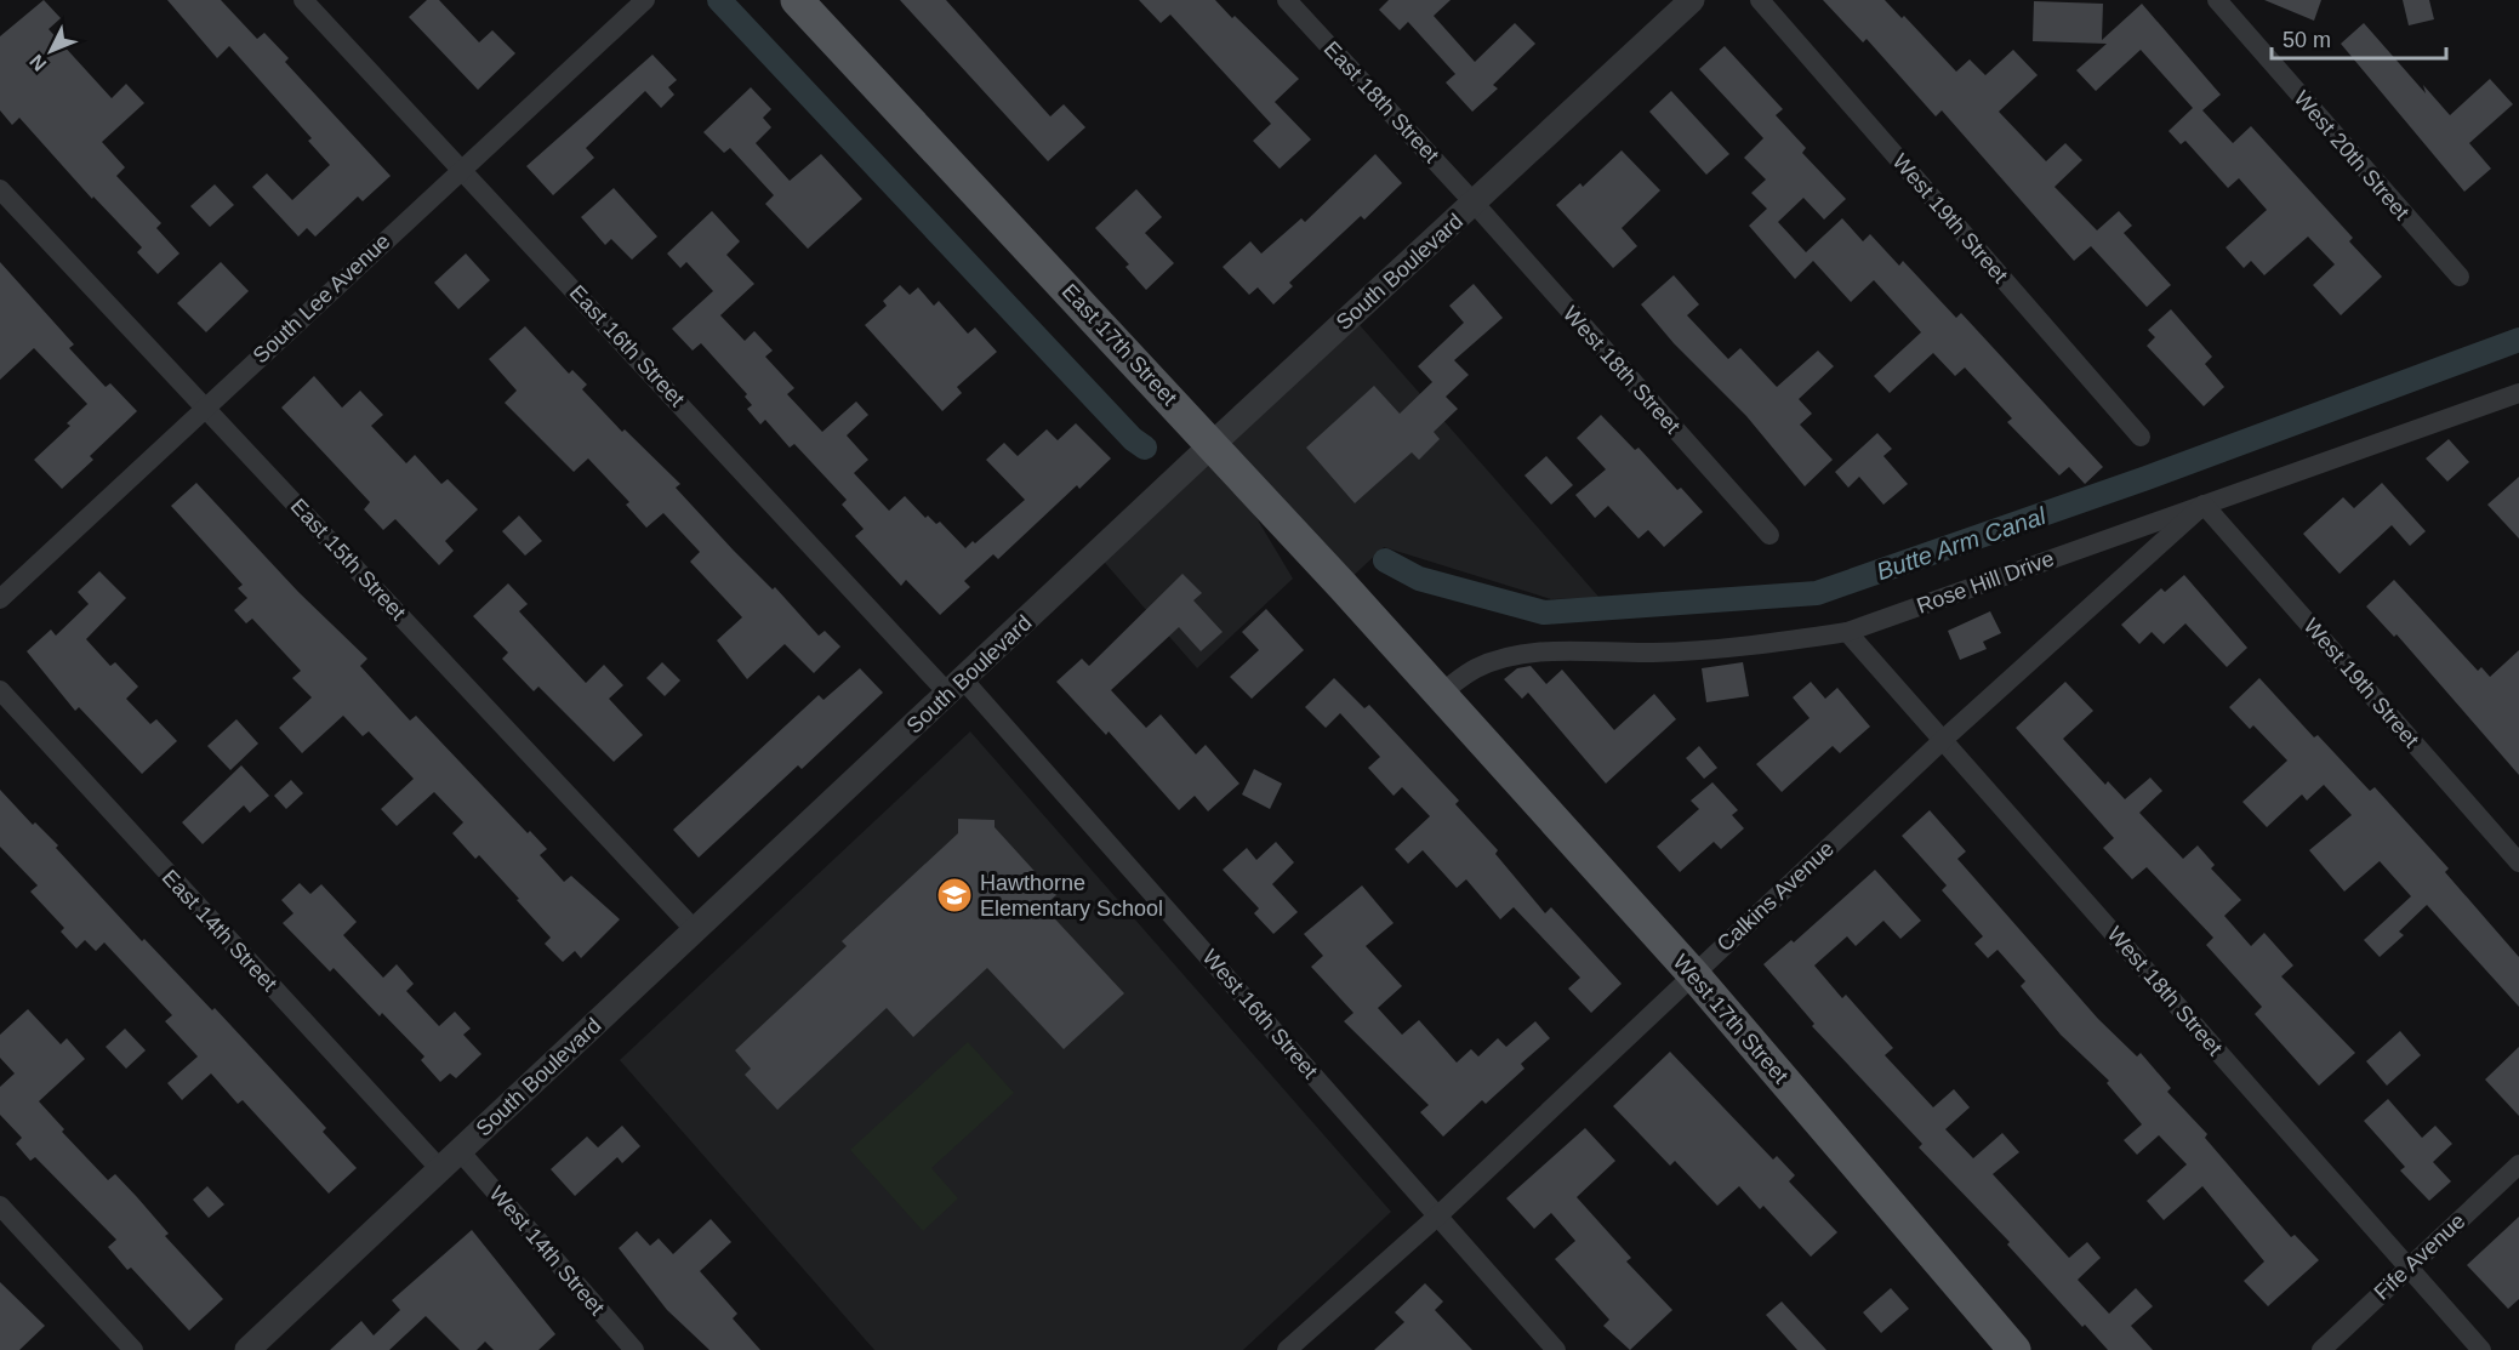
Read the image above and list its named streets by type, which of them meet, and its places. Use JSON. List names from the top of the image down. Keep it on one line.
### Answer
{"streets":{"main road":["East 17th Street","West 17th Street"],"street":["East 18th Street","West 20th Street","West 19th Street","South Boulevard","South Lee Avenue","East 16th Street","West 18th Street","East 15th Street","Rose Hill Drive","Calkins Avenue","East 14th Street","West 16th Street","West 14th Street","Fife Avenue"]},"crossings":[["East 18th Street","South Boulevard"],["East 18th Street","West 18th Street"],["West 19th Street","Rose Hill Drive"],["West 19th Street","Calkins Avenue"],["South Boulevard","East 17th Street"],["South Boulevard","East 16th Street"],["South Boulevard","West 18th Street"],["South Boulevard","East 15th Street"],["South Boulevard","East 14th Street"],["South Boulevard","West 16th Street"],["South Boulevard","West 14th Street"],["South Lee Avenue","East 16th Street"],["South Lee Avenue","East 15th Street"],["East 17th Street","Rose Hill Drive"],["East 17th Street","West 17th Street"],["East 16th Street","West 16th Street"],["West 18th Street","Rose Hill Drive"],["West 18th Street","Calkins Avenue"],["West 18th Street","Fife Avenue"],["Rose Hill Drive","Calkins Avenue"],["Rose Hill Drive","West 17th Street"],["Calkins Avenue","West 16th Street"],["Calkins Avenue","West 17th Street"]],"water":["Butte Arm Canal"],"places":{"school or university":["Hawthorne Elementary School"]},"scale_bar":"50 m","north":"bottom left"}
